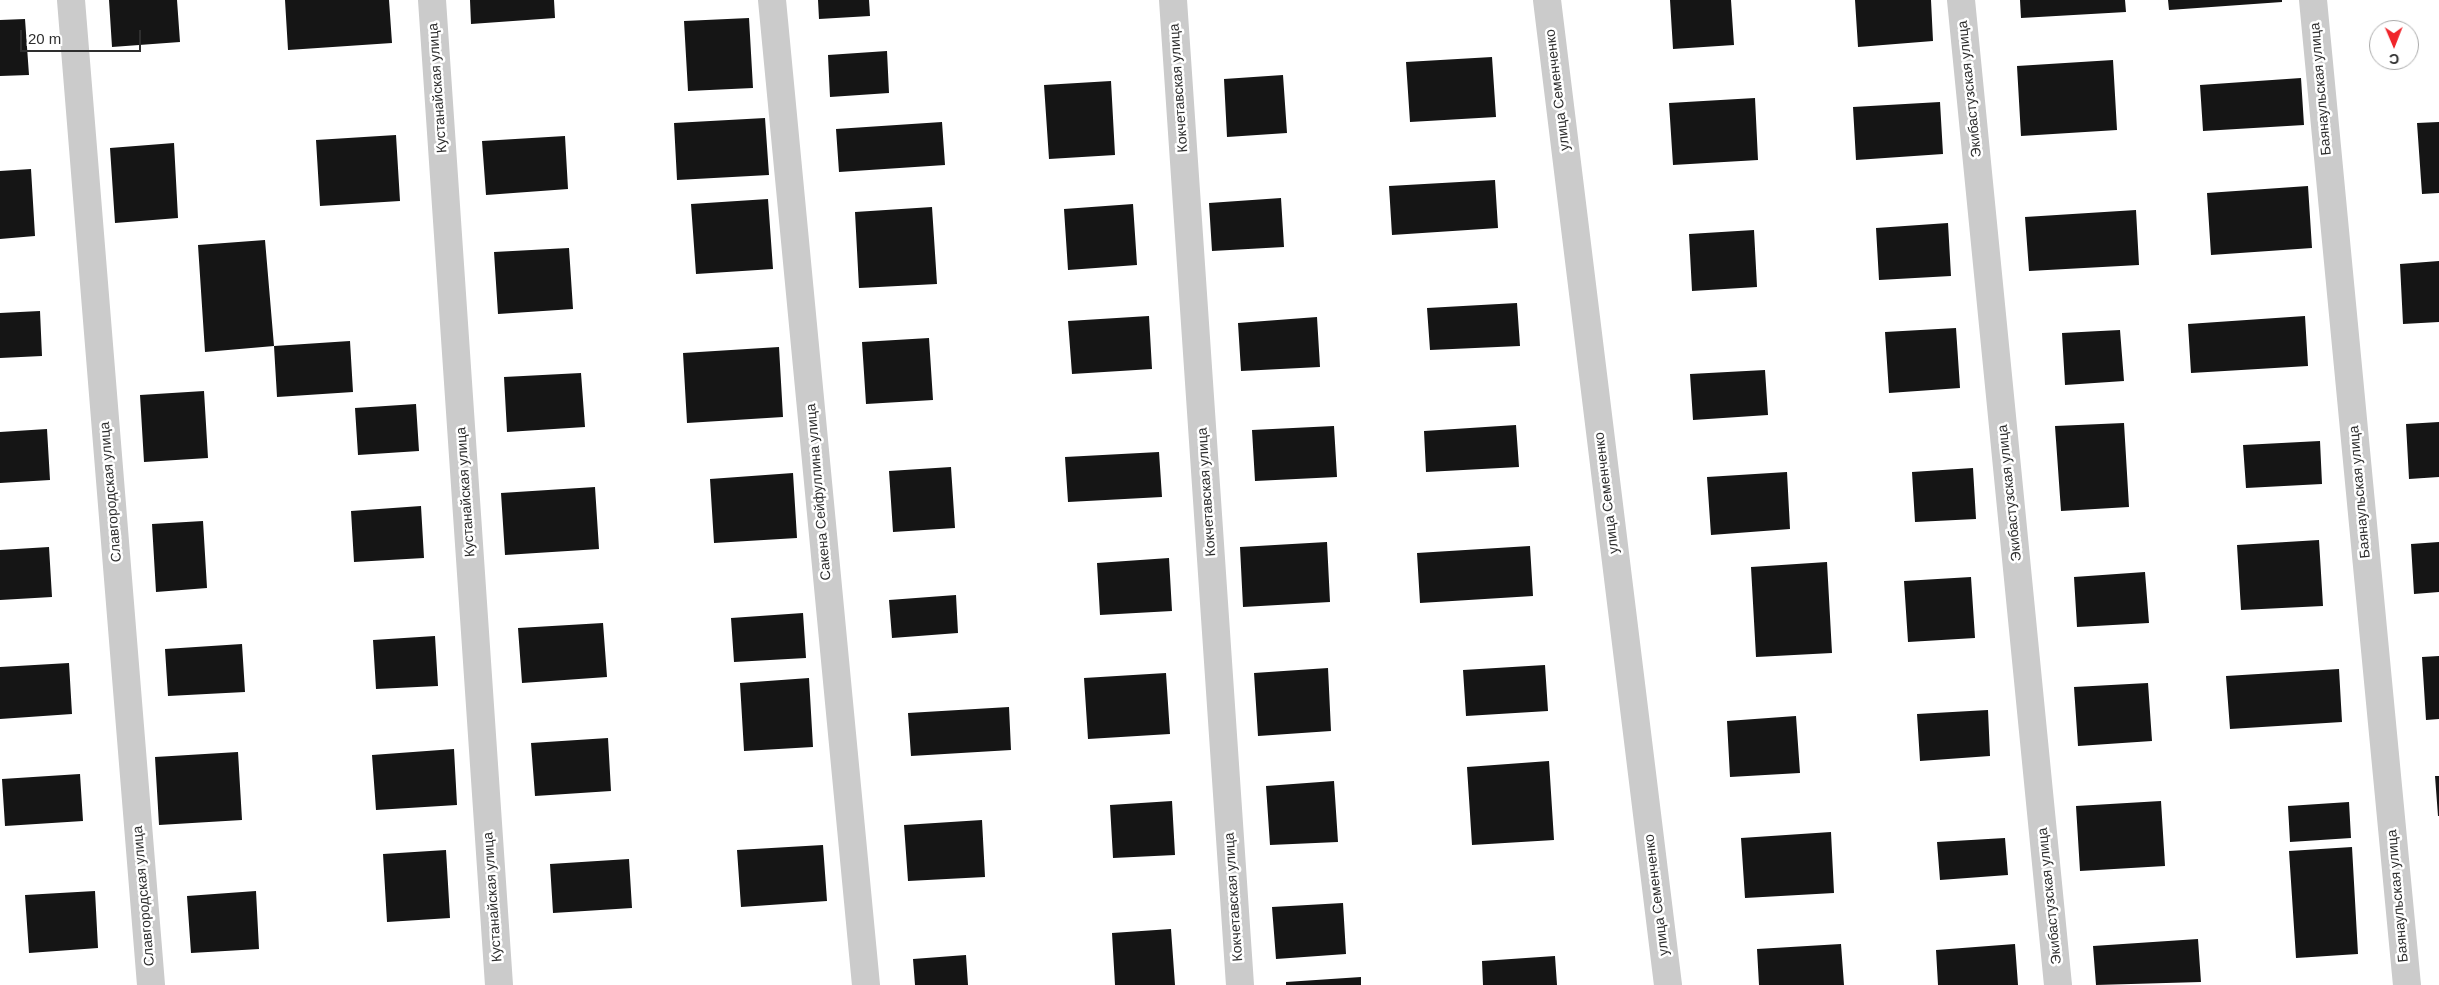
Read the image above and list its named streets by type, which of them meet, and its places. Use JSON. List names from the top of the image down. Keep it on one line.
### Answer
{"streets":{"street":["Кустанайская улица","Кокчетавская улица","Экибастузская улица","Баянаульская улица","улица Семенченко","Славгородская улица","Сакена Сейфуллина улица"]},"scale_bar":"20 m","north":"bottom"}
